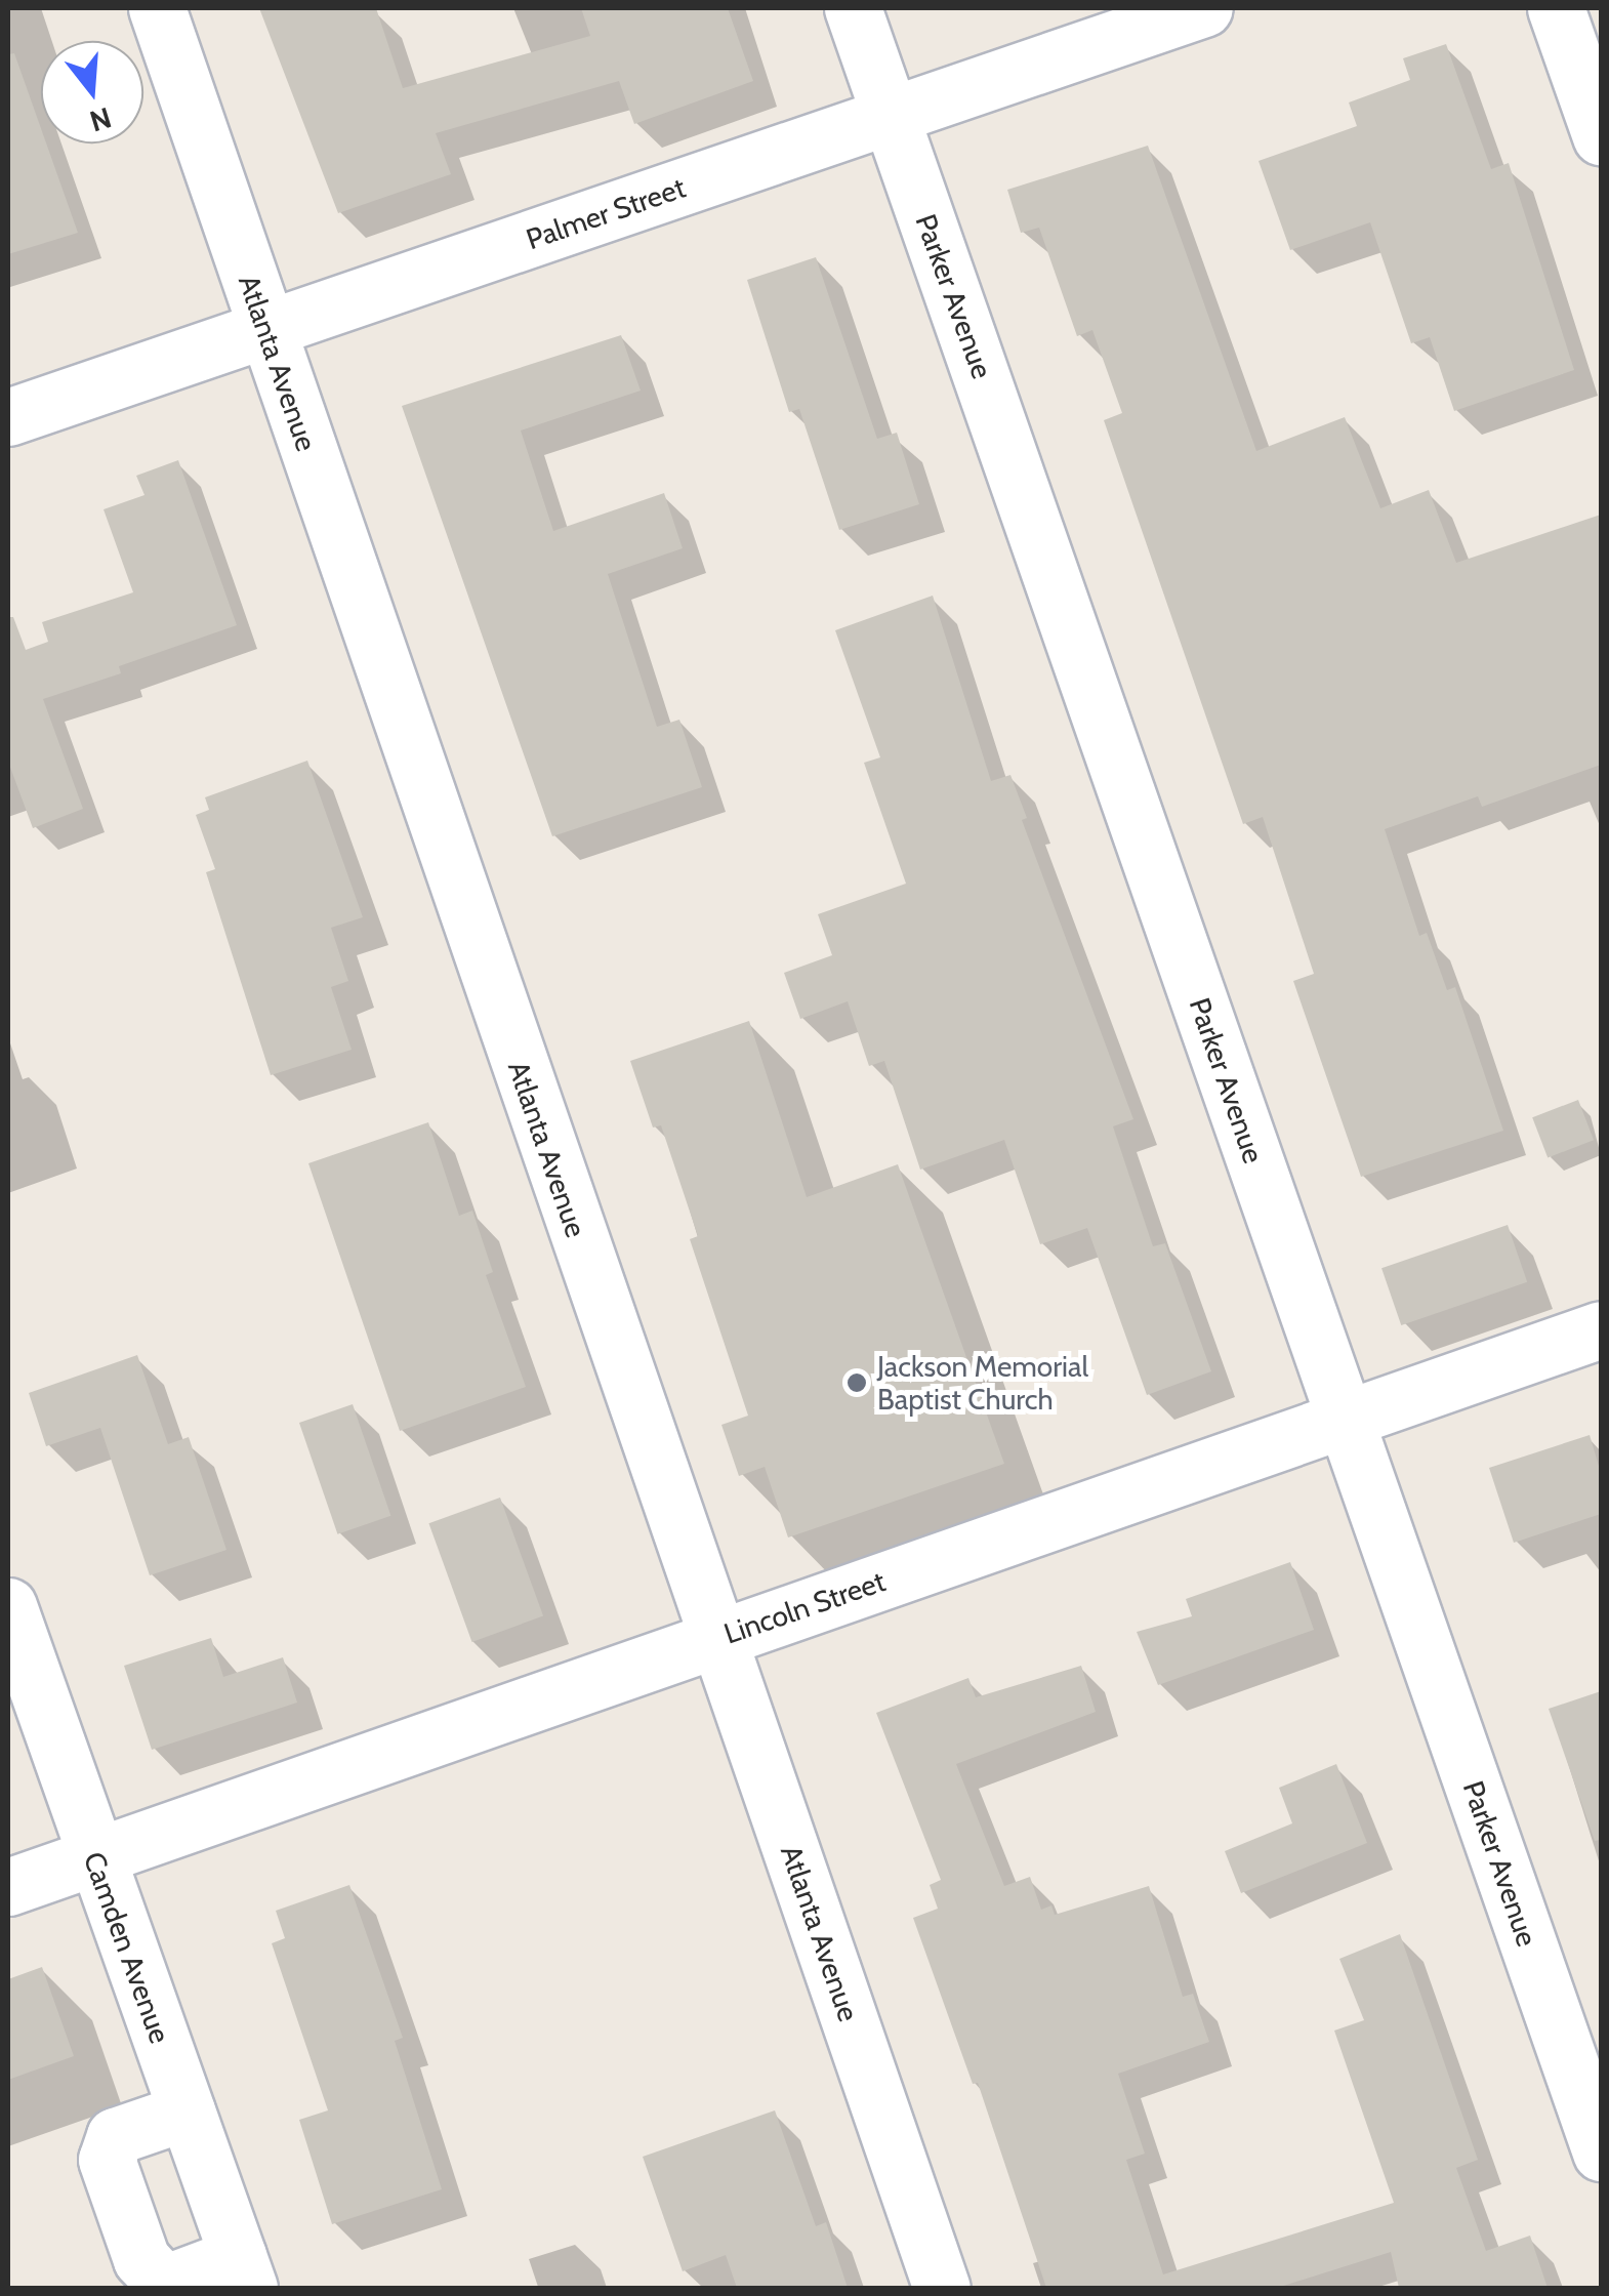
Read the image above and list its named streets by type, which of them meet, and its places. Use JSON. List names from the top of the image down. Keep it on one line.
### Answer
{"streets":{"street":["Palmer Street","Parker Avenue","Atlanta Avenue","Lincoln Street","Camden Avenue"]},"crossings":[["Palmer Street","Parker Avenue"],["Palmer Street","Atlanta Avenue"],["Parker Avenue","Lincoln Street"],["Atlanta Avenue","Lincoln Street"],["Lincoln Street","Camden Avenue"]],"places":["Jackson Memorial Baptist Church"],"north":"bottom"}
